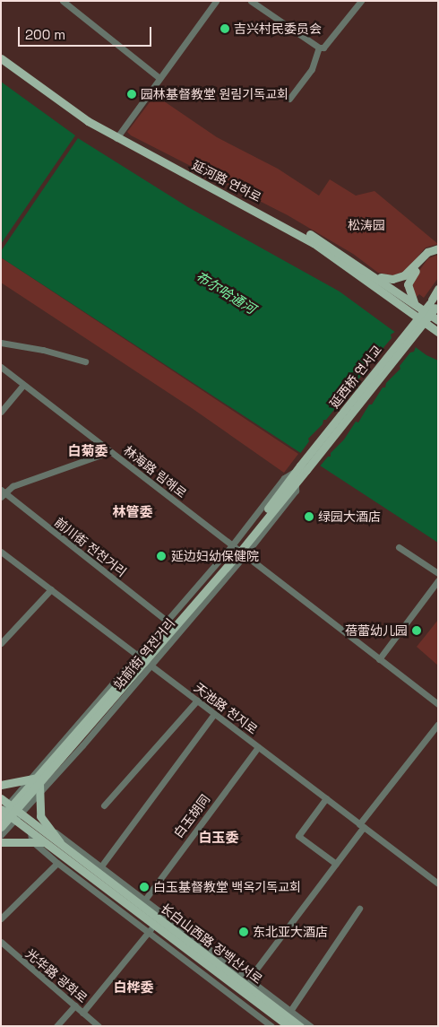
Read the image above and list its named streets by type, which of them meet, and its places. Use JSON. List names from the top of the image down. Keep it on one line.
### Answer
{"streets":{"main road":["延河路 연하로","延西桥 연서교","站前街 역전거리","长白山西路 장백산서로"],"street":["林海路 림해로","前川街 전천거리","天池路 천지로","白玉胡同","光华路 광화로"]},"crossings":[["延西桥 연서교","站前街 역전거리"],["林海路 림해로","站前街 역전거리"],["前川街 전천거리","站前街 역전거리"],["站前街 역전거리","天池路 천지로"],["站前街 역전거리","长白山西路 장백산서로"],["天池路 천지로","白玉胡同"]],"districts":["白菊委","林管委","白玉委","白桦委"],"water":["布尔哈通河"],"parks":["松涛园"],"places":["吉兴村民委员会","园林基督教堂 원림기독교회","绿园大酒店","延边妇幼保健院","蓓蕾幼儿园","白玉基督教堂 백옥기독교회","东北亚大酒店"],"scale_bar":"200 m"}
